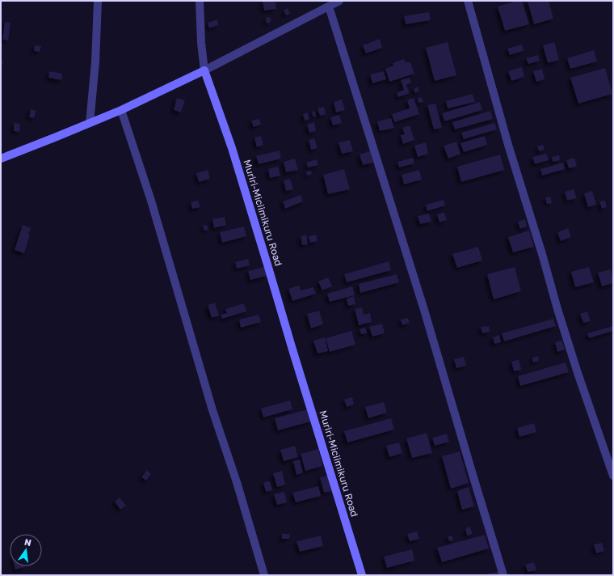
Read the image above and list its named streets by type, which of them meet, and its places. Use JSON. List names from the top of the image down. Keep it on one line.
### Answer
{"streets":{"street":["Muriri-Miciimikuru Road"]},"north":"top"}
